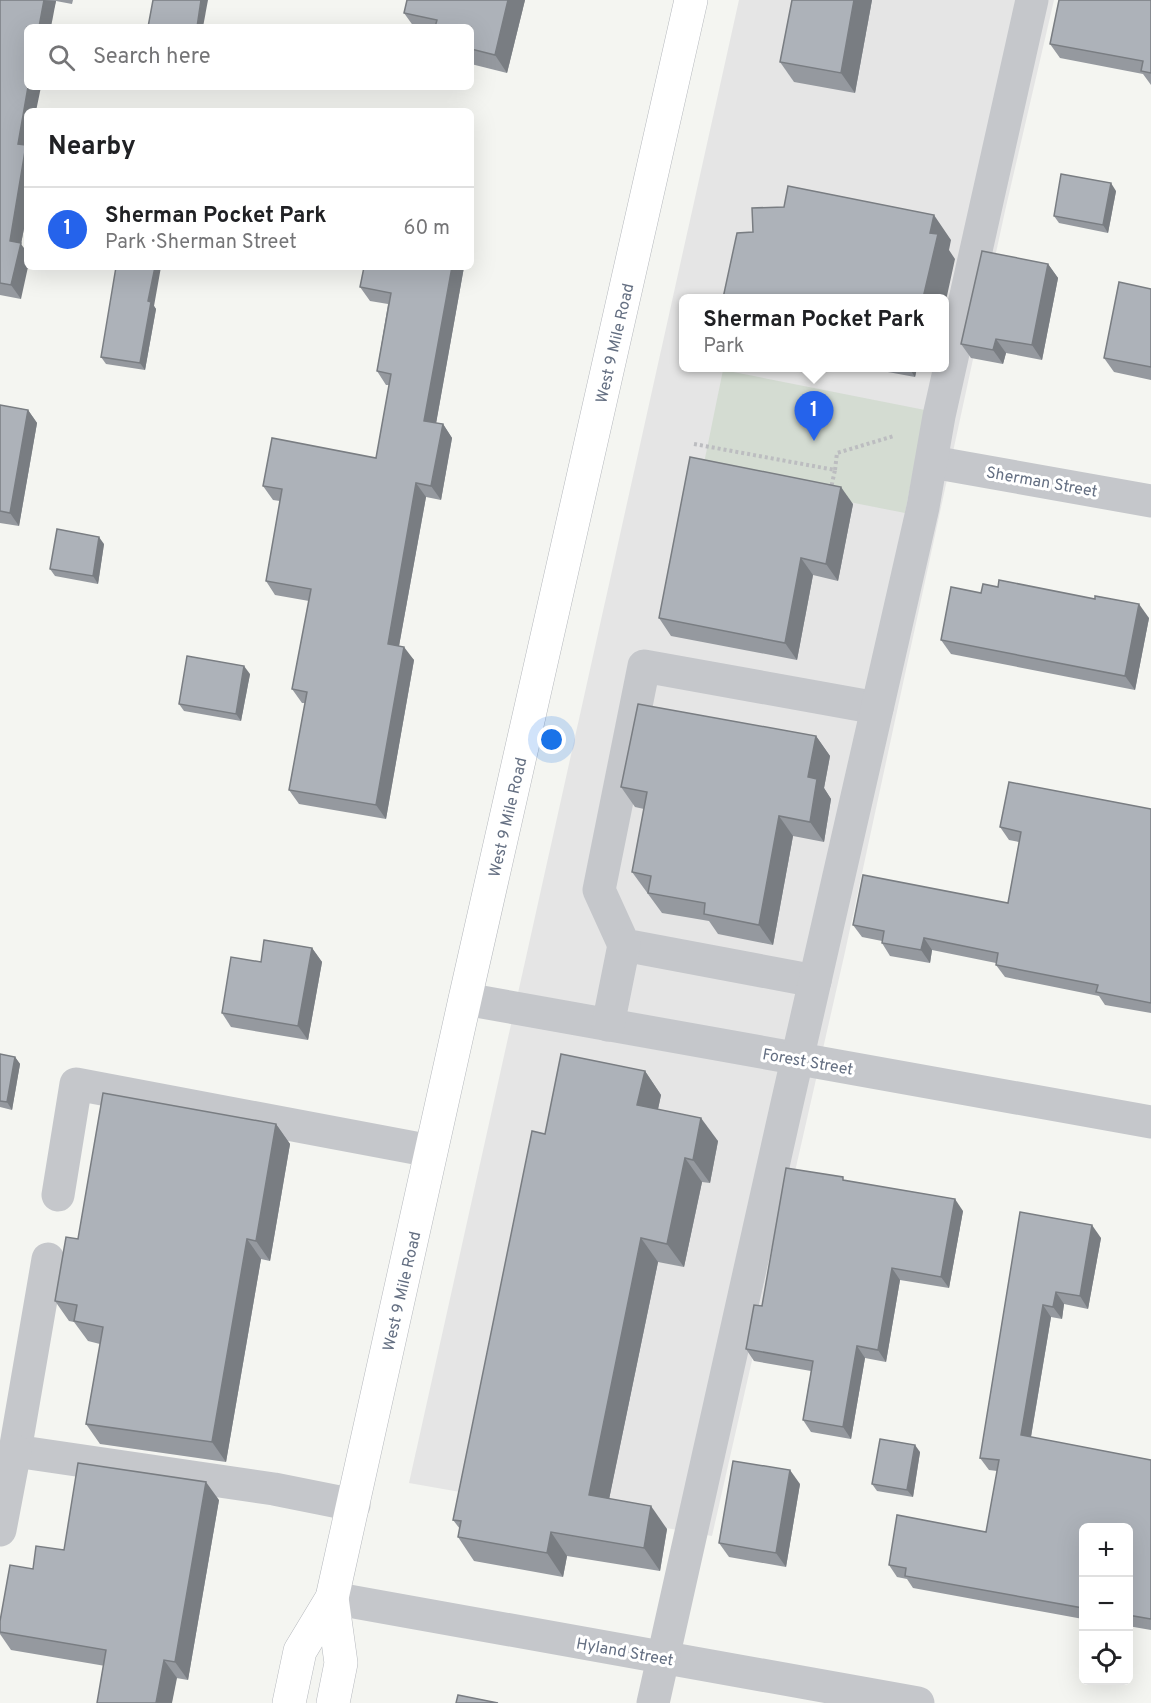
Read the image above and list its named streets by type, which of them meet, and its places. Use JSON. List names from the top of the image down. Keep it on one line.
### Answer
{"streets":{"main road":["West 9 Mile Road"],"street":["Sherman Street","Forest Street","Hyland Street"]},"crossings":[["West 9 Mile Road","Forest Street"],["West 9 Mile Road","Hyland Street"]],"page":{"search":"Search here","heading":"Nearby","list":[{"mark":"1","name":"Sherman Pocket Park","note":"Park · Sherman Street","value":"60 m"}],"popup":["Sherman Pocket Park","Park"],"pins":"1","map_buttons":["+","−"]}}
